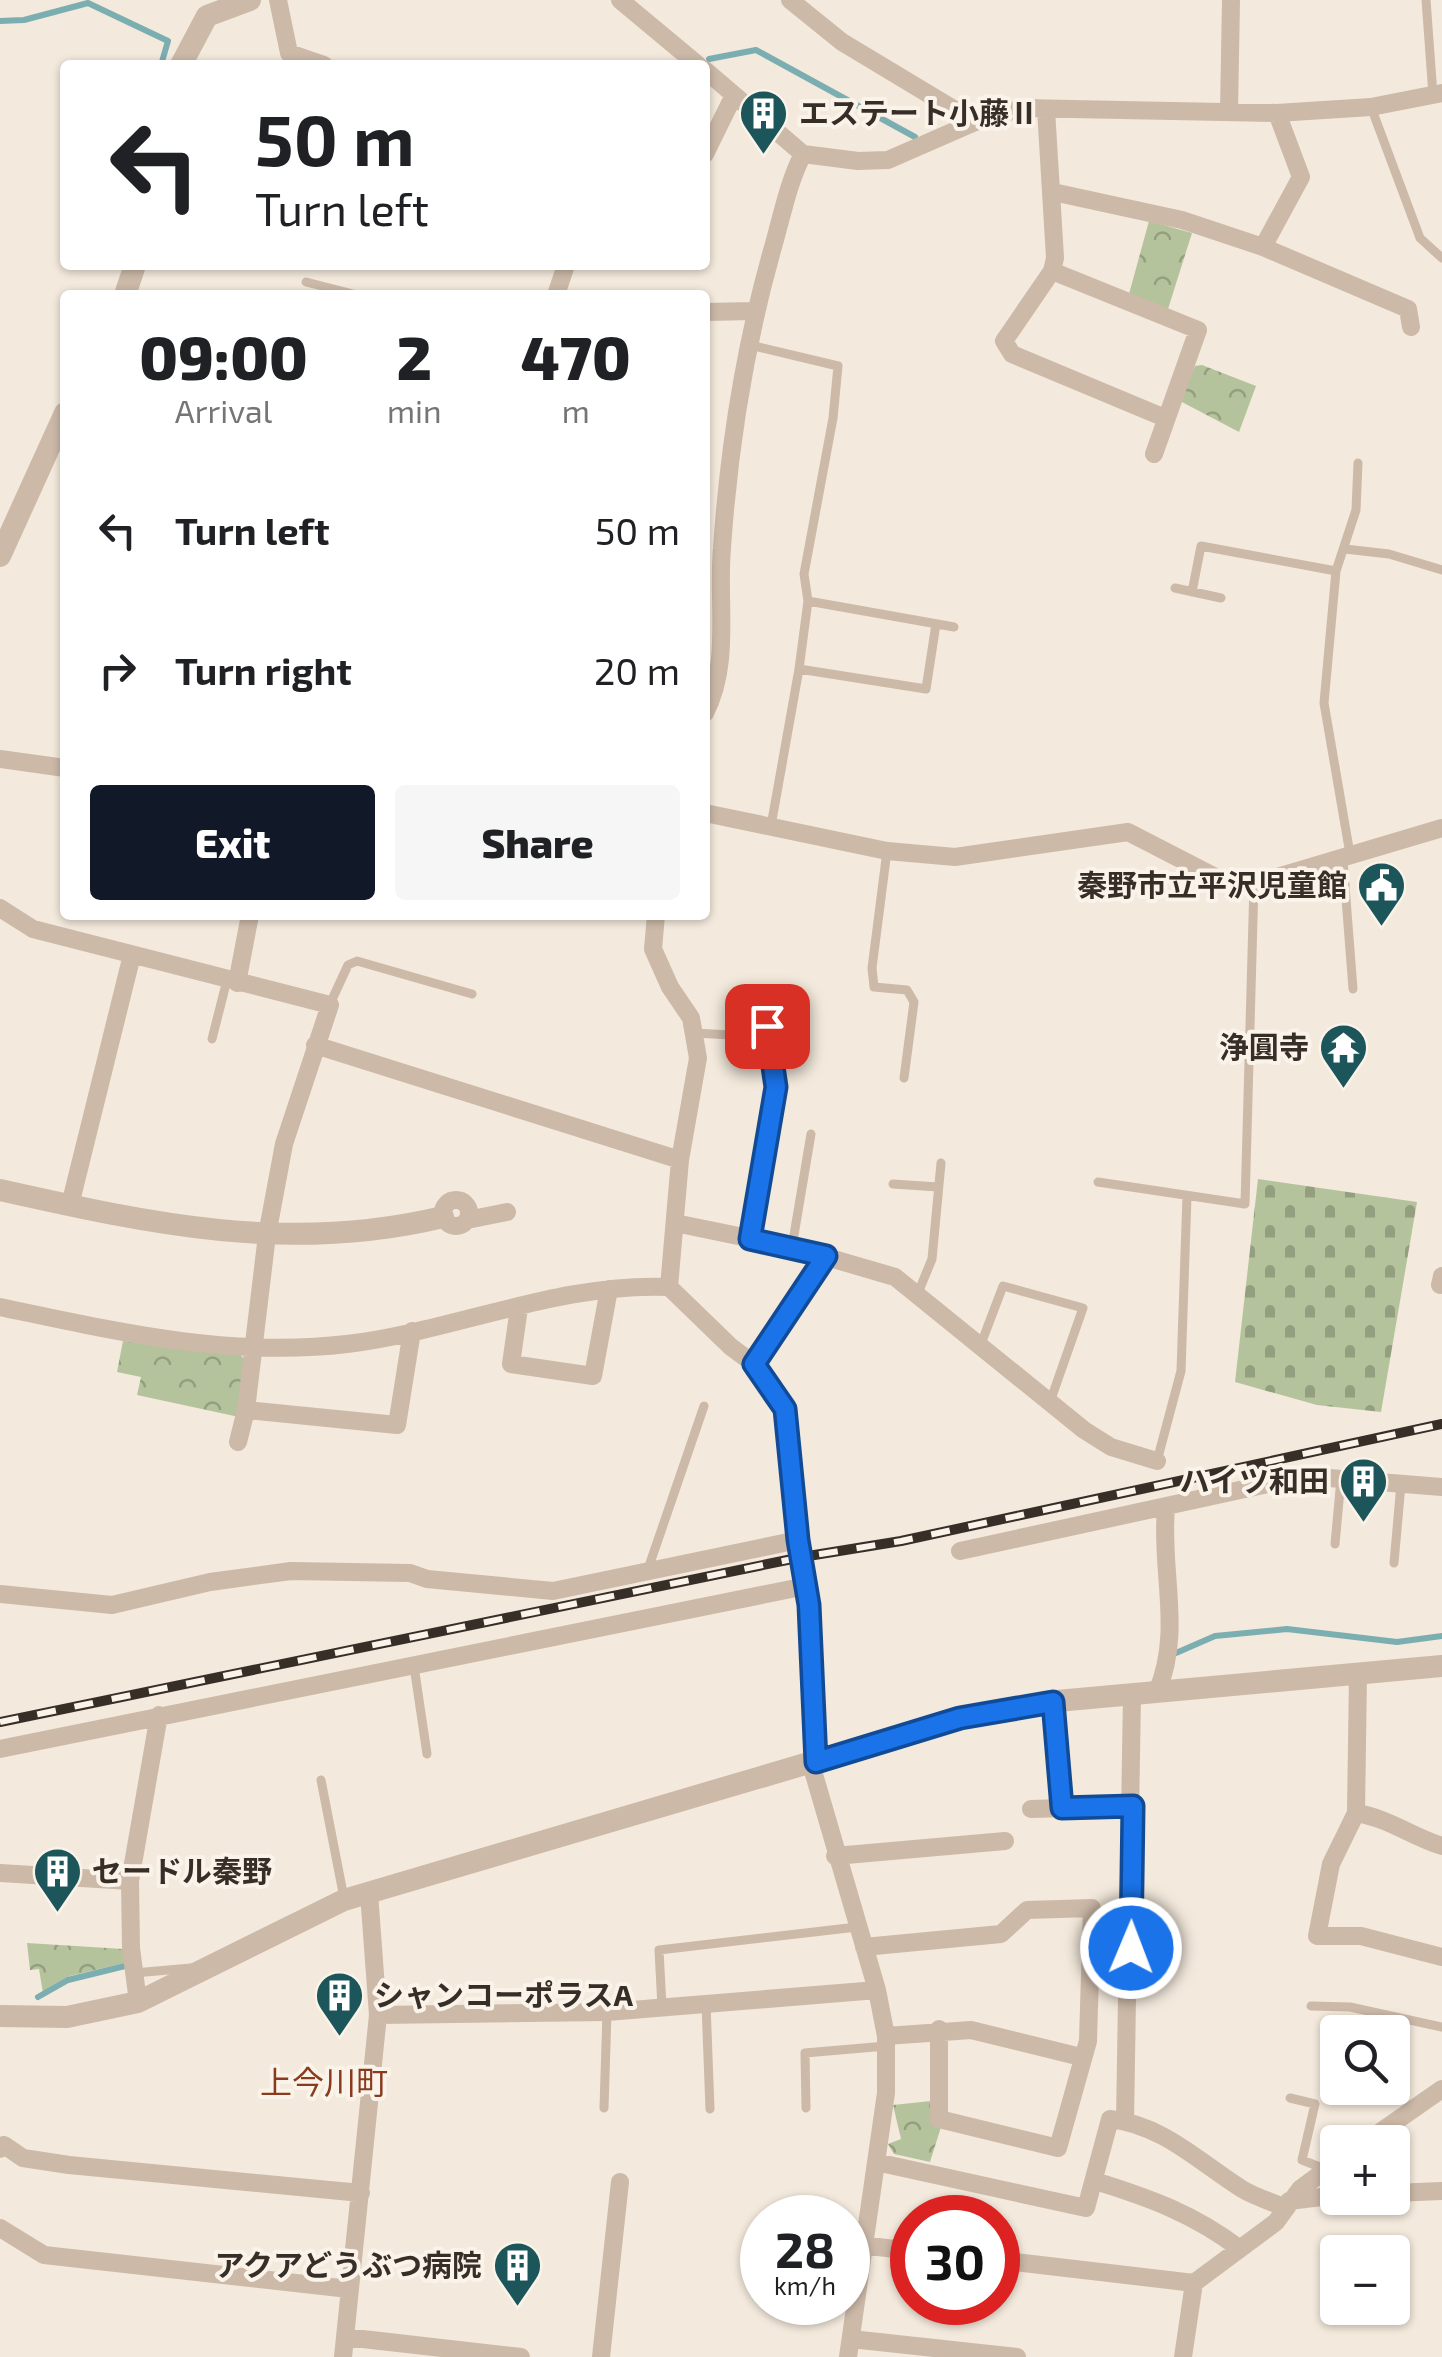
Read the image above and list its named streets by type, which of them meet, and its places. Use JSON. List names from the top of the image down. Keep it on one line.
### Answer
{"districts":["上今川町"],"places":{"building":["エステート小藤Ⅱ","ハイツ和田","セードル秦野","シャンコーポラスA","アクアどうぶつ病院"],"public building":["秦野市立平沢児童館"],"temple":["浄圓寺"]},"page":{"turn":["50 m","Turn left"],"eta":["09:00","Arrival","2","min","470","m"],"list":[{"name":"Turn left","value":"50 m"},{"name":"Turn right","value":"20 m"}],"buttons":["Exit","Share"],"map_buttons":["+","−"],"speed":"28 km/h","limit":"30"}}
